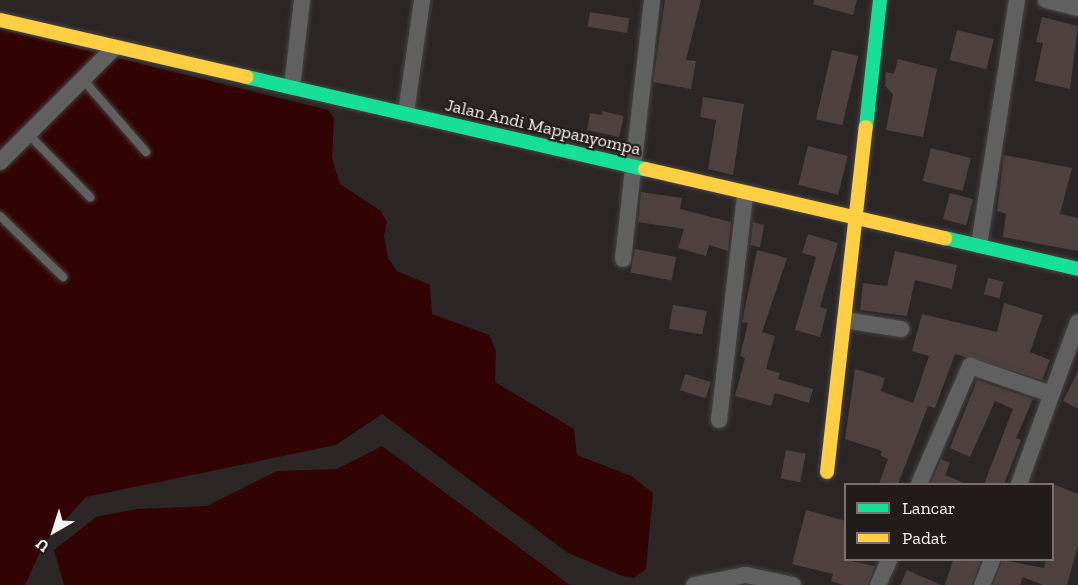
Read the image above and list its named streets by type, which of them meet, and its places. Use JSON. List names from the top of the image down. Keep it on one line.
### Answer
{"streets":{"street":["Jalan Andi Mappanyompa"]},"legend":["Lancar","Padat"],"north":"bottom left"}
